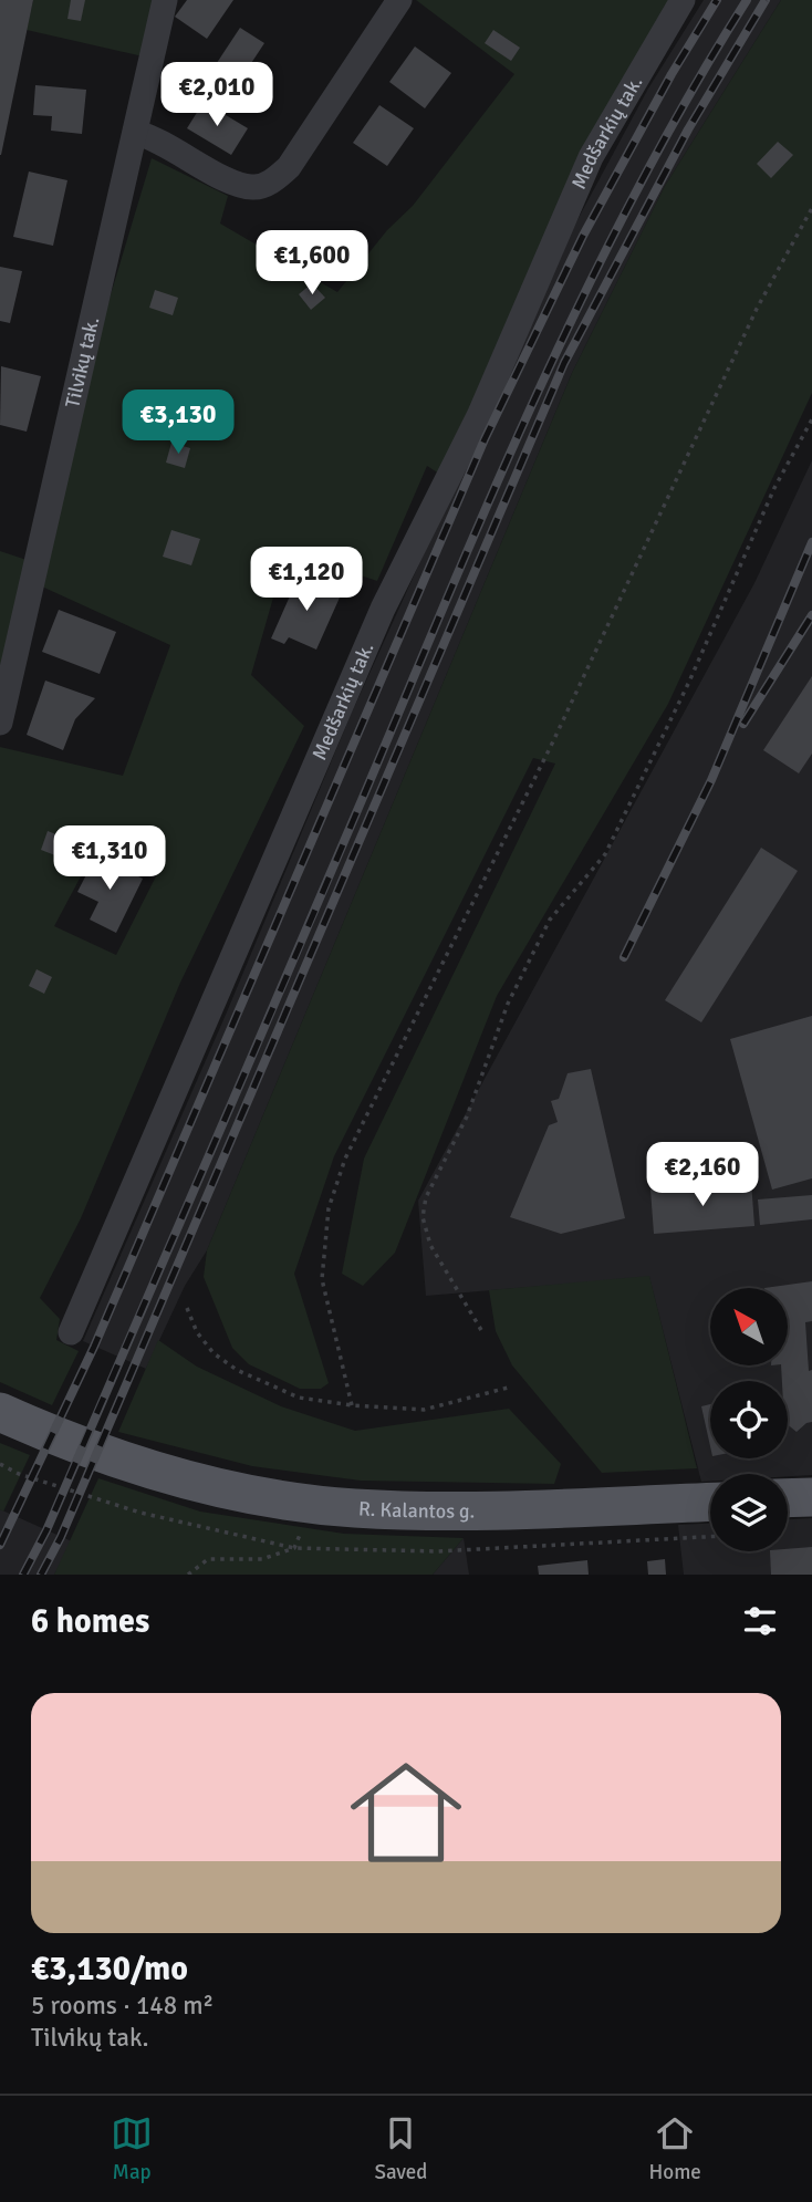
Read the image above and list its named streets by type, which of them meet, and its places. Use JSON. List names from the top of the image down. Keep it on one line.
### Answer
{"streets":{"main road":["R. Kalantos g."],"street":["Medšarkių tak.","Tilvikų tak."]},"north":"top left","page":{"price":["€2,010","€1,600","€3,130","€1,120","€1,310","€2,160"],"heading":"6 homes","list":[{"name":"€3,130/mo","note":"5 rooms · 148 m² · Tilvikų tak."}],"tabs":["Map","Saved","Home"]}}
